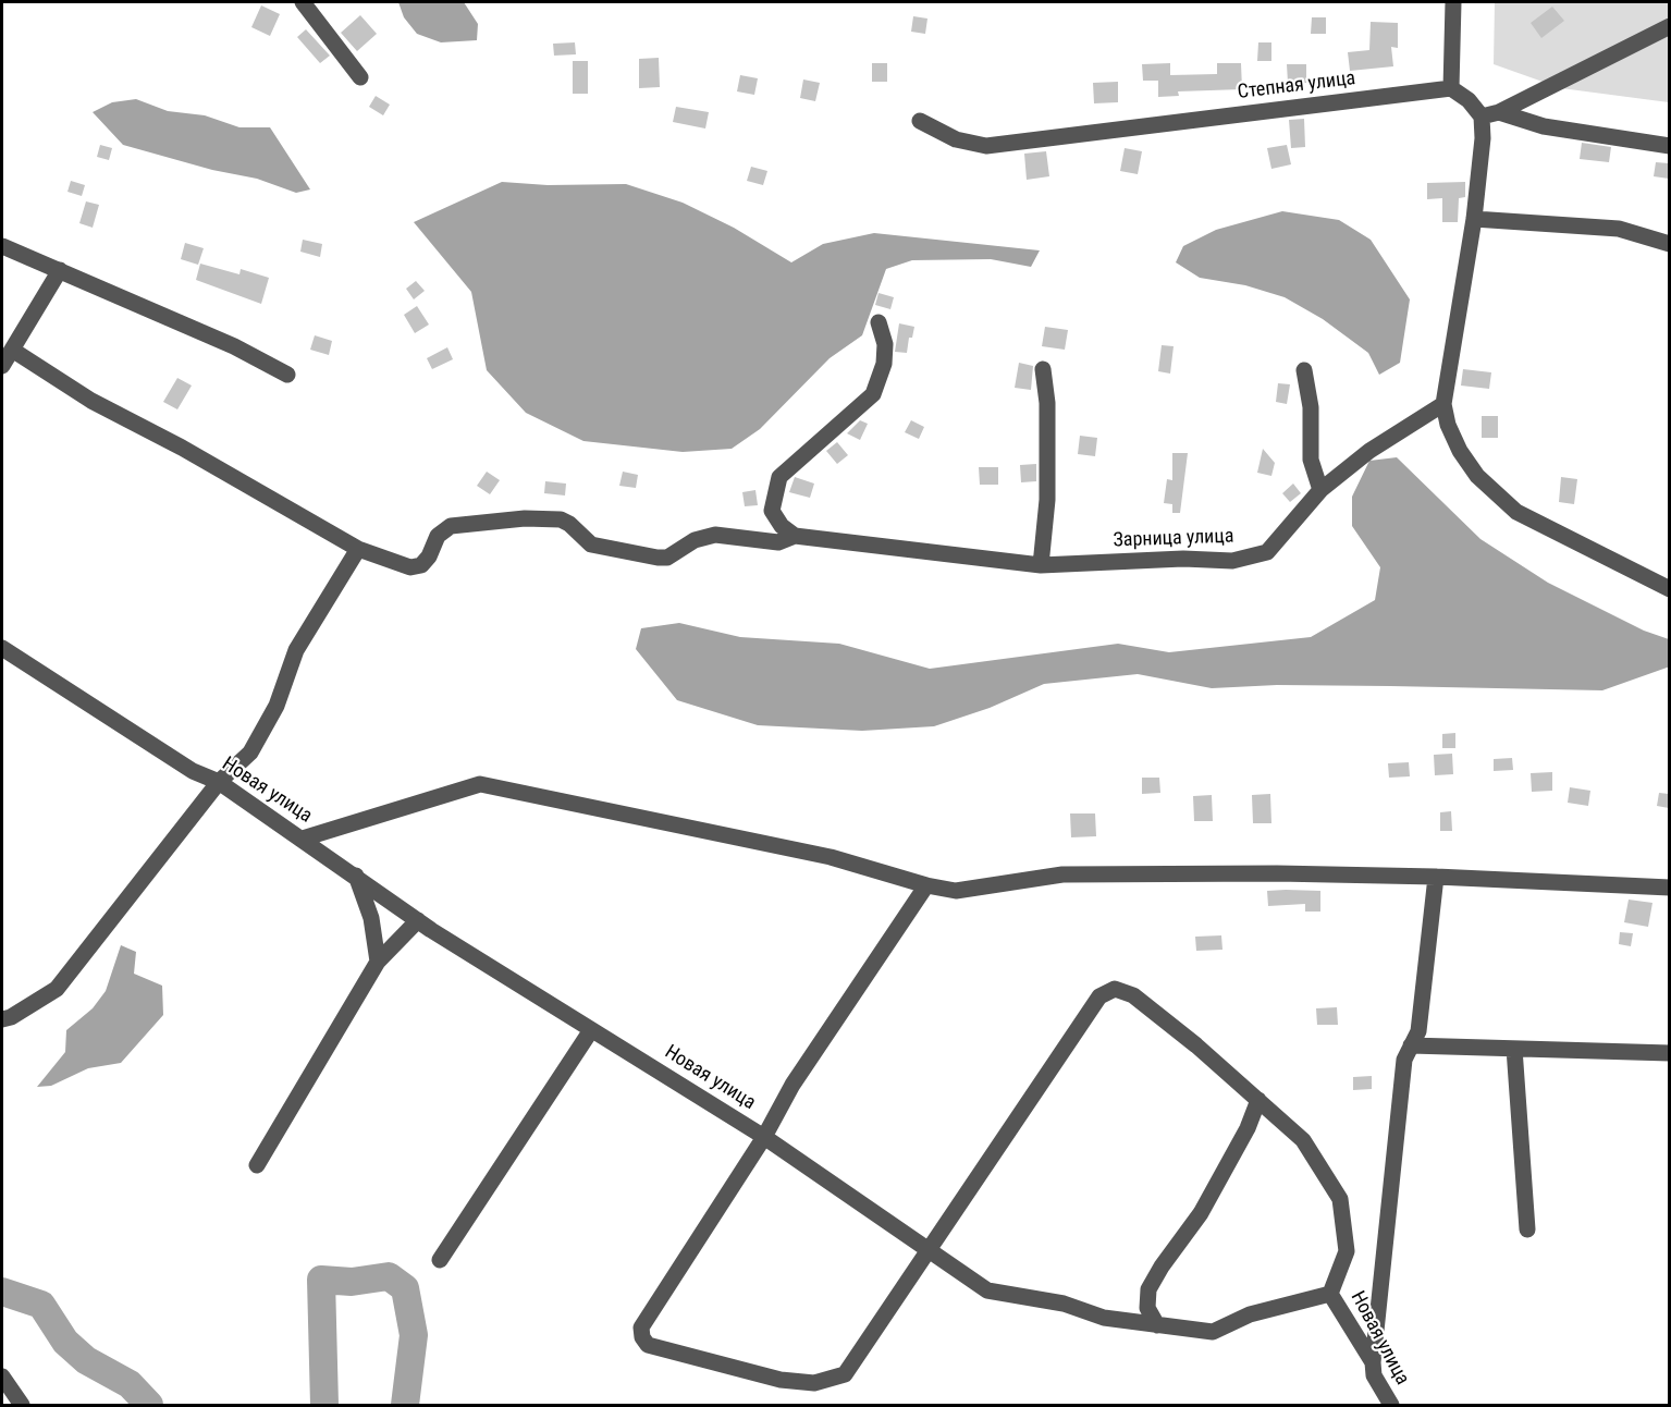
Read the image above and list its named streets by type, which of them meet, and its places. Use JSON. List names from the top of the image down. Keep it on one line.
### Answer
{"streets":{"street":["Степная улица","Зарница улица","Новая улица"]}}
